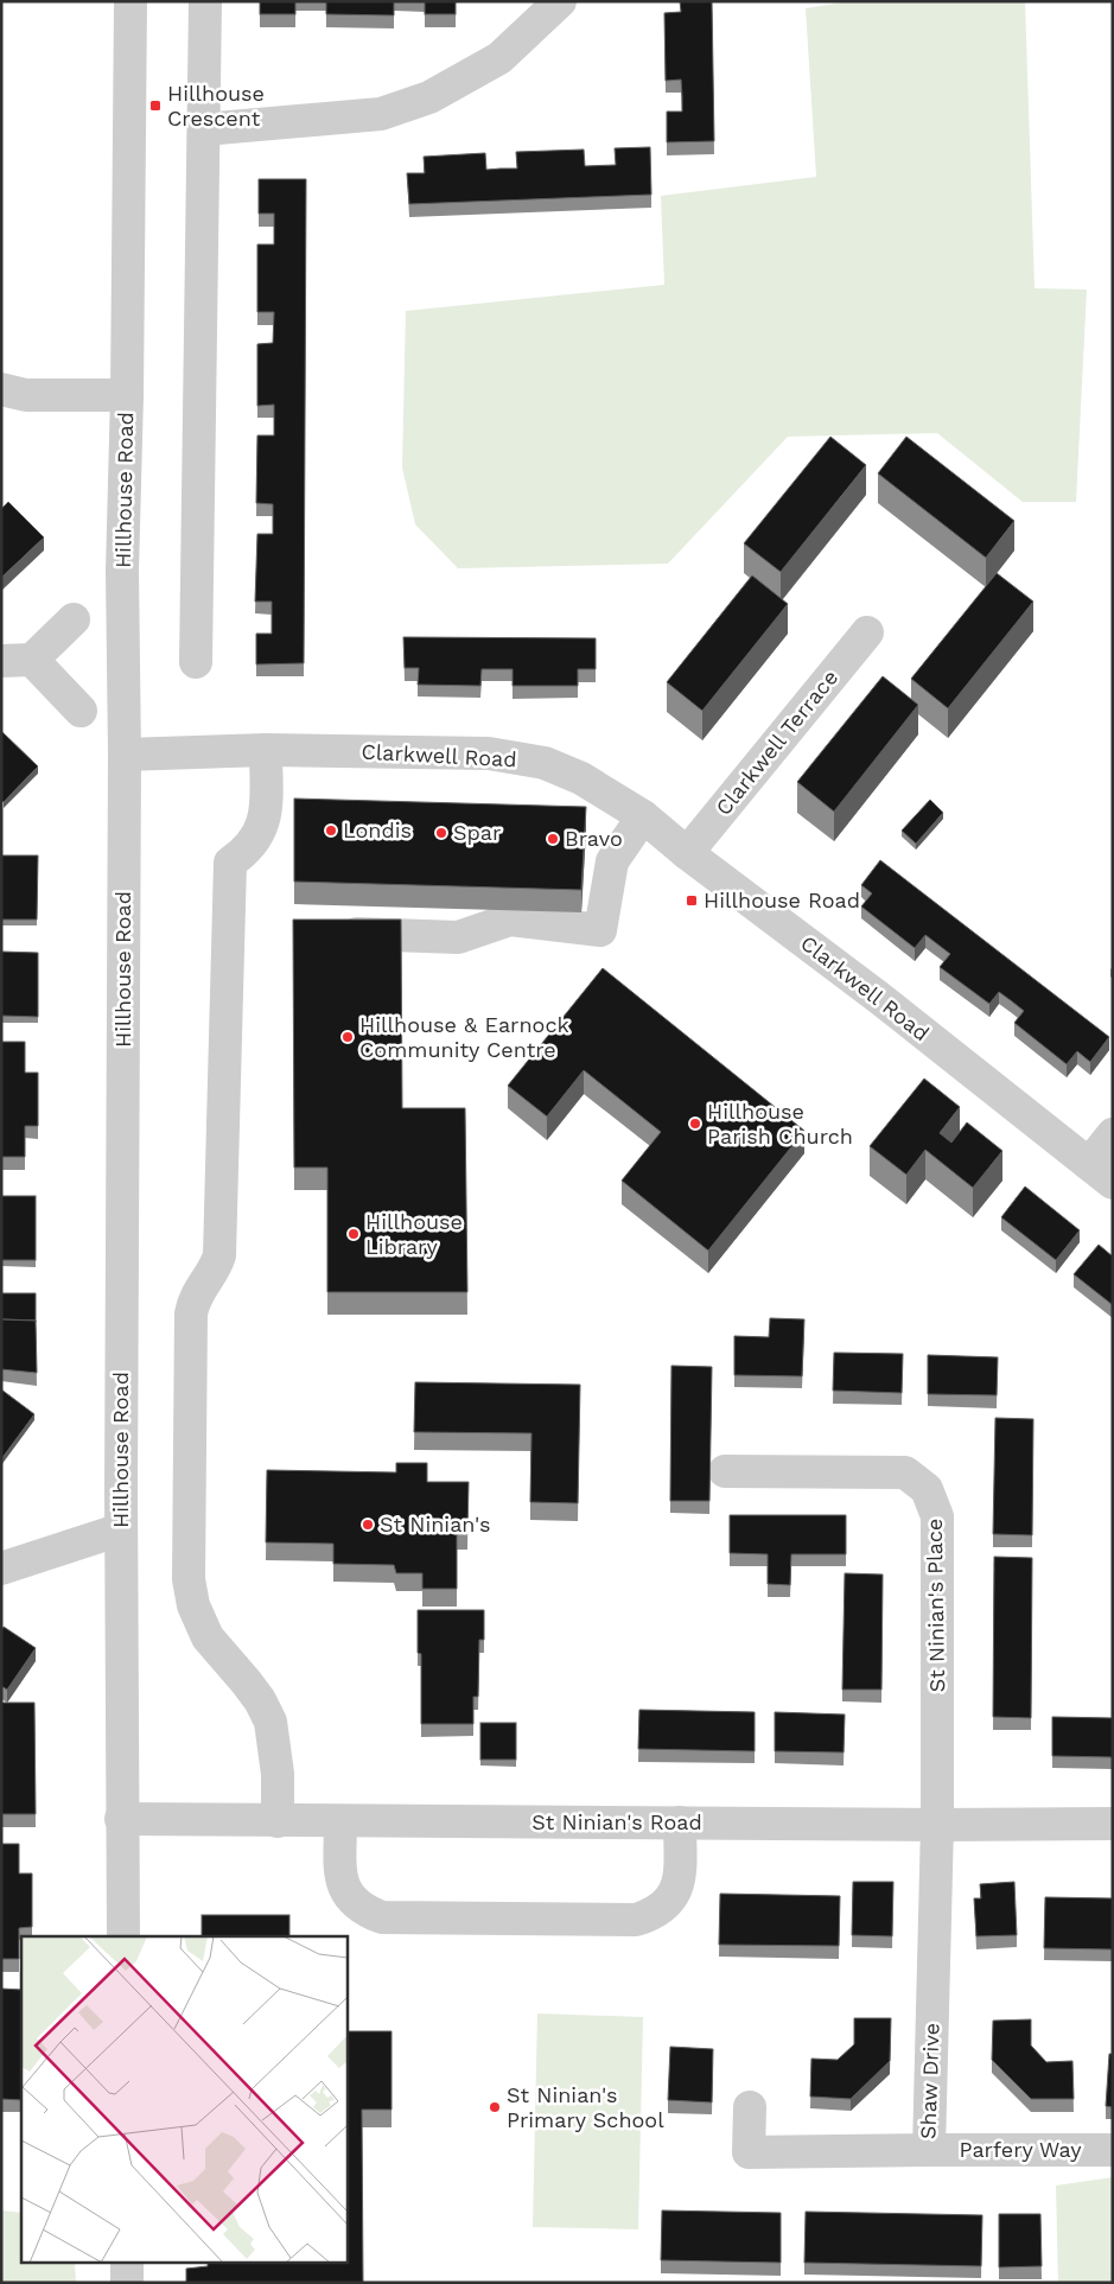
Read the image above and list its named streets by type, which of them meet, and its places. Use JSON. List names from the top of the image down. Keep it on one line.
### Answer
{"streets":{"street":["Hillhouse Road","Clarkwell Terrace","Clarkwell Road","St Ninian's Place","St Ninian's Road","Shaw Drive","Parfery Way"]},"crossings":[["Hillhouse Road","Clarkwell Road"],["Hillhouse Road","St Ninian's Road"],["Clarkwell Terrace","Clarkwell Road"],["St Ninian's Place","St Ninian's Road"],["St Ninian's Place","Shaw Drive"],["St Ninian's Road","Shaw Drive"],["Shaw Drive","Parfery Way"]],"places":{"transit":["Hillhouse Crescent","Hillhouse Road"],"other":["Londis","Spar","Bravo","Hillhouse & Earnock Community Centre","Hillhouse Parish Church","Hillhouse Library","St Ninian's","St Ninian's Primary School"]}}
